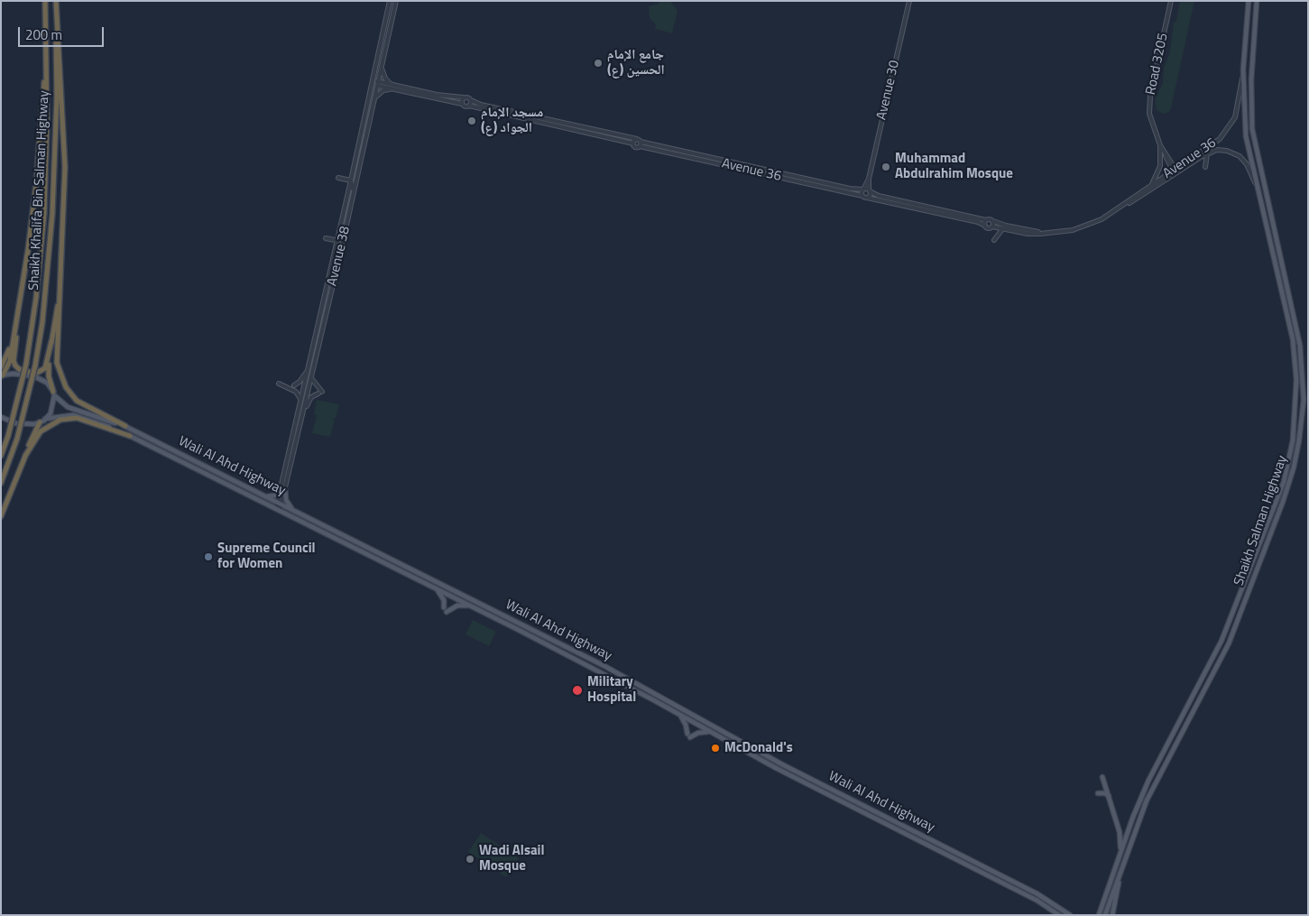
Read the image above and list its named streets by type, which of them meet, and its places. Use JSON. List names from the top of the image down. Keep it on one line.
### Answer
{"streets":{"highway":["Shaikh Khalifa Bin Salman Highway"],"main road":["Wali Al Ahd Highway","Shaikh Salman Highway"],"street":["Road 3205","Avenue 30","Avenue 36","Avenue 38"]},"crossings":[["Road 3205","Avenue 36"],["Avenue 30","Avenue 36"],["Avenue 36","Shaikh Salman Highway"],["Avenue 38","Wali Al Ahd Highway"]],"places":["جامع الإمام الحسين (ع)","مسجد الإمام الجواد (ع)","Muhammad Abdulrahim Mosque","Supreme Council for Women","Military Hospital","McDonald's","Wadi Alsail Mosque"],"scale_bar":"200 m"}
